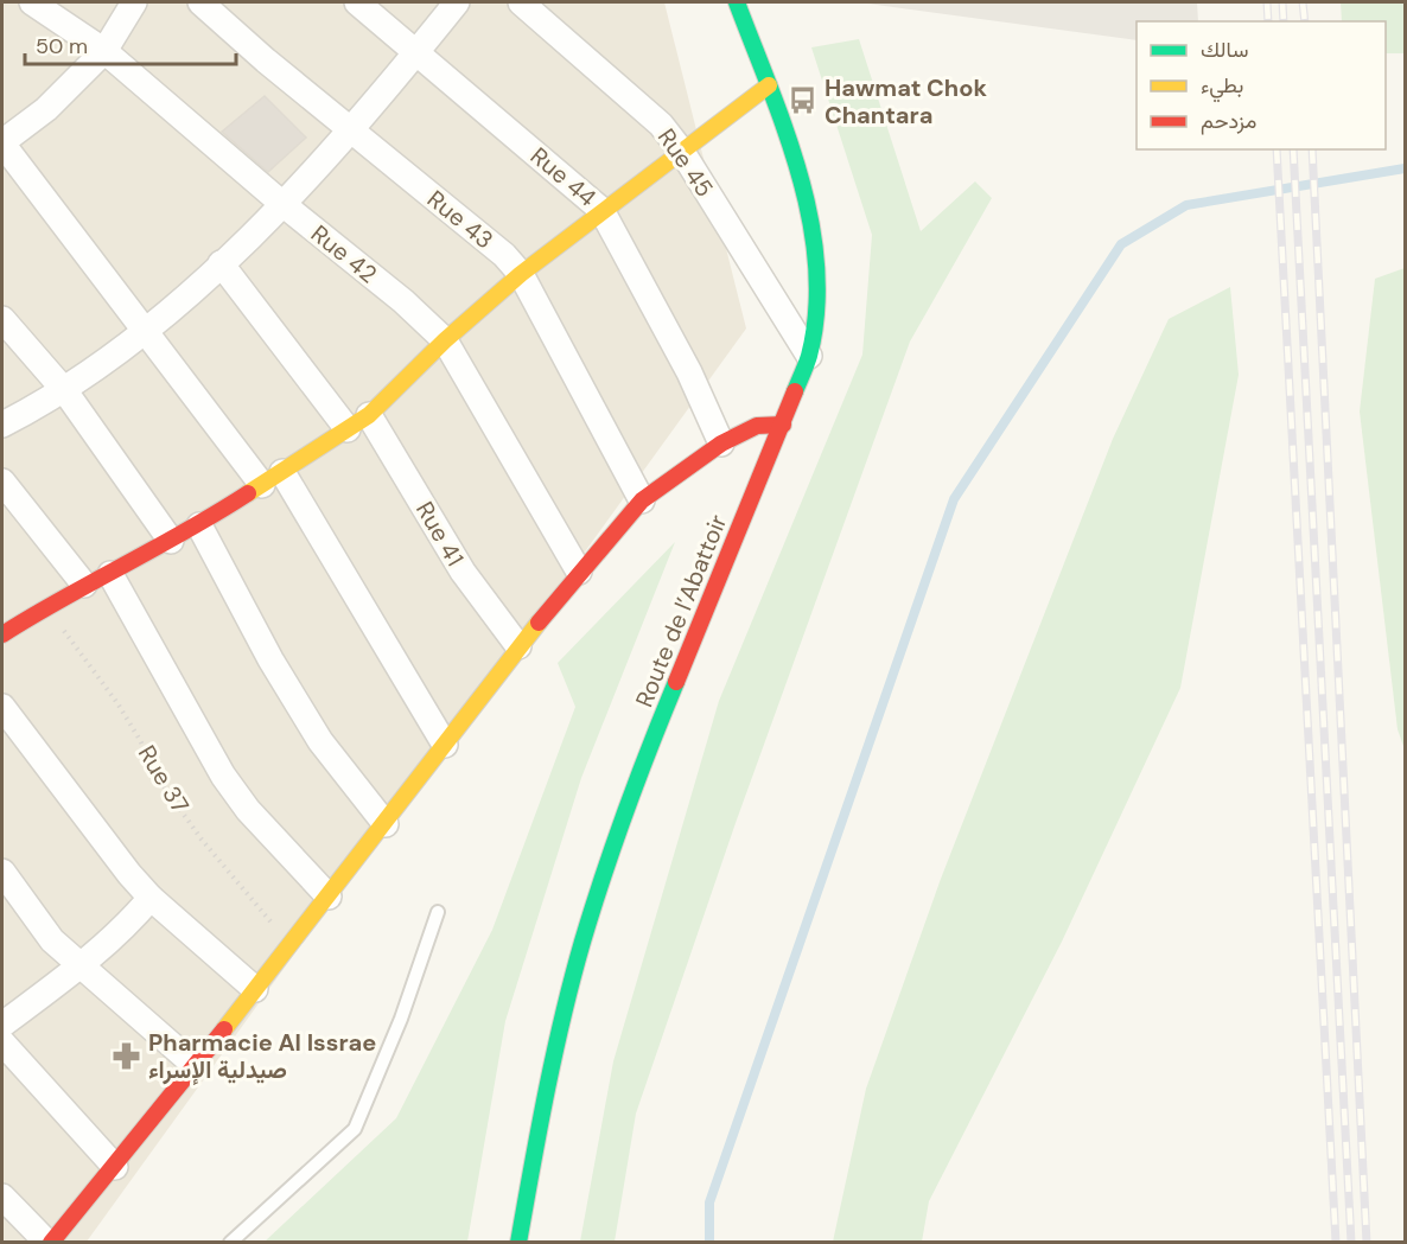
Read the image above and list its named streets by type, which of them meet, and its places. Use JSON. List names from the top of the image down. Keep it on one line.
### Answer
{"streets":{"street":["Rue 45","Rue 44","Rue 43","Rue 42","Rue 41","Route de l’Abattoir"],"path":["Rue 37"]},"crossings":[["Rue 45","Route de l’Abattoir"]],"places":{"bus stop":["Hawmat Chok Chantara"],"pharmacy":["Pharmacie Al Issrae صيدلية الإسراء"]},"legend":["سالك","بطيء","مزدحم"],"scale_bar":"50 m"}
